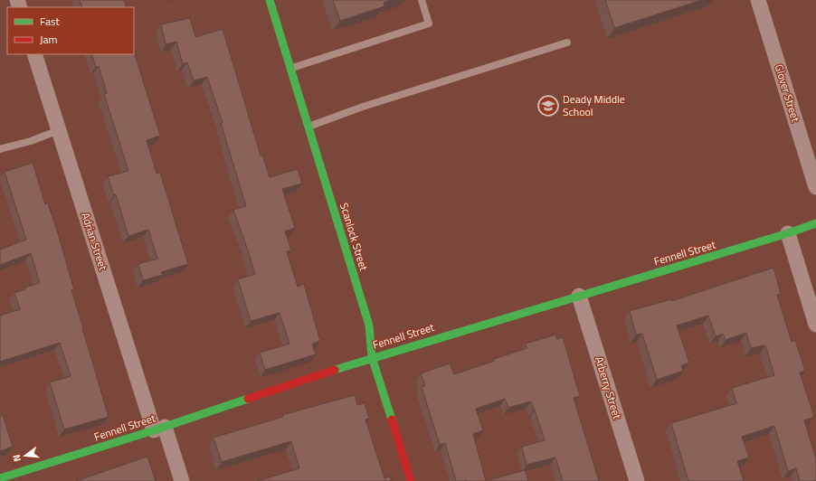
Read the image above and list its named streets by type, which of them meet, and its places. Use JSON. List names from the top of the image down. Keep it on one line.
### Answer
{"streets":{"street":["Glover Street","Scanlock Street","Adrian Street","Fennell Street","Arberry Street"]},"crossings":[["Scanlock Street","Fennell Street"],["Adrian Street","Fennell Street"],["Fennell Street","Arberry Street"]],"places":{"school or university":["Deady Middle School"]},"legend":["Fast","Jam"],"north":"left"}
